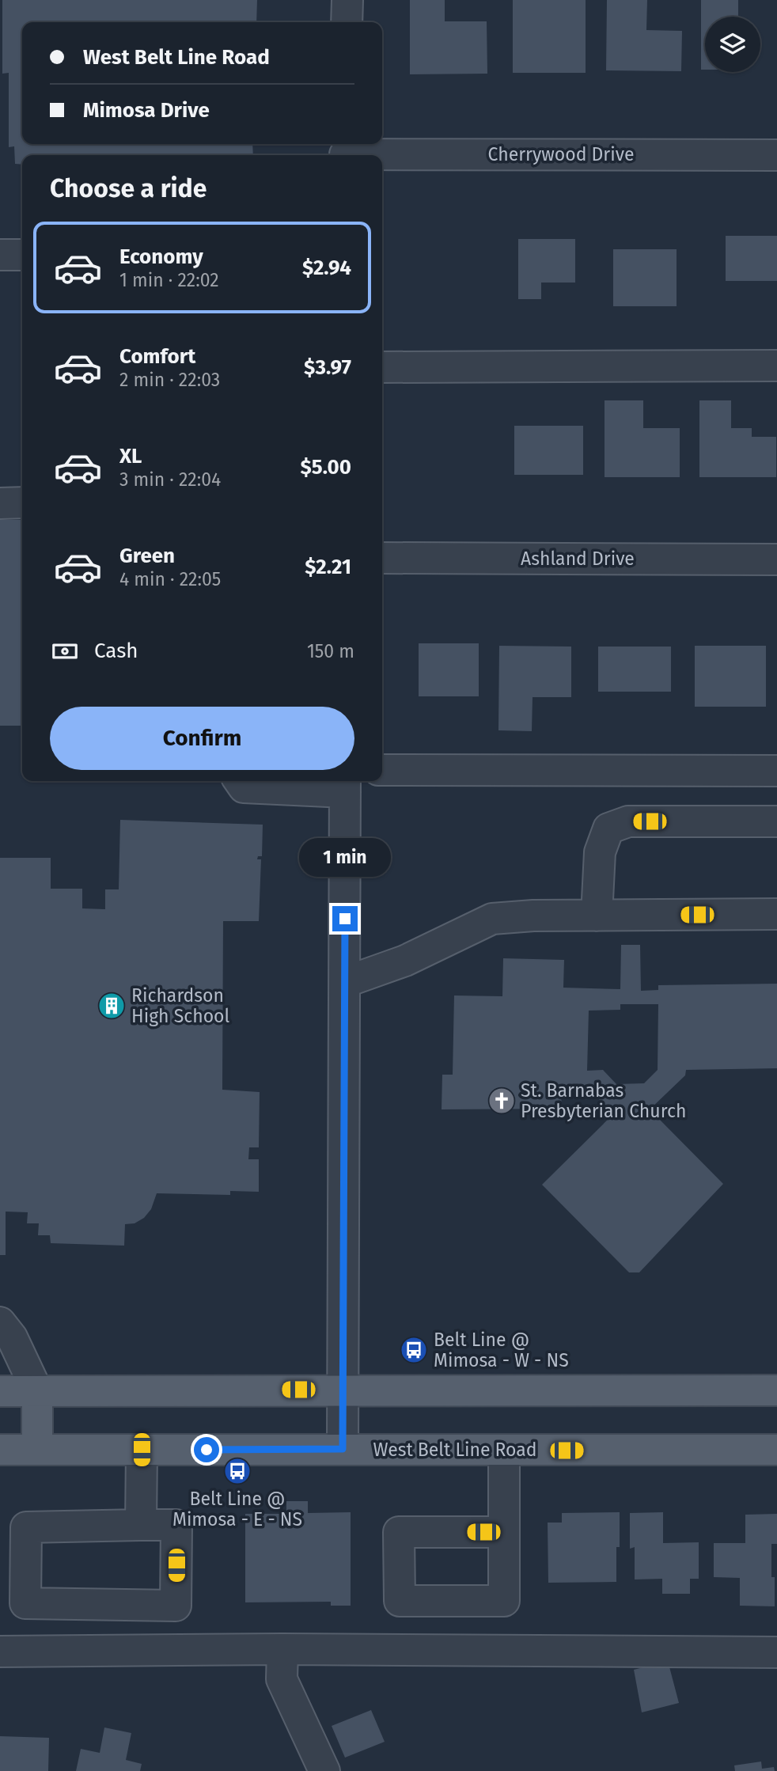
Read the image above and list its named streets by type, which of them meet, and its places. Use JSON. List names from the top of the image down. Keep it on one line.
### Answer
{"streets":{"main road":["West Belt Line Road"],"street":["Cherrywood Drive","Ashland Drive"]},"places":{"building":["Richardson High School"],"church":["St. Barnabas Presbyterian Church"],"bus stop":["Belt Line @ Mimosa - W - NS","Belt Line @ Mimosa - E - NS"]},"page":{"banner":["West Belt Line Road","Mimosa Drive"],"heading":"Choose a ride","list":[{"name":"Economy","note":"1 min · 22:02","value":"$2.94"},{"name":"Comfort","note":"2 min · 22:03","value":"$3.97"},{"name":"XL","note":"3 min · 22:04","value":"$5.00"},{"name":"Green","note":"4 min · 22:05","value":"$2.21"}],"pay":["Cash","150 m"],"buttons":"Confirm","bubble":"1 min"}}
